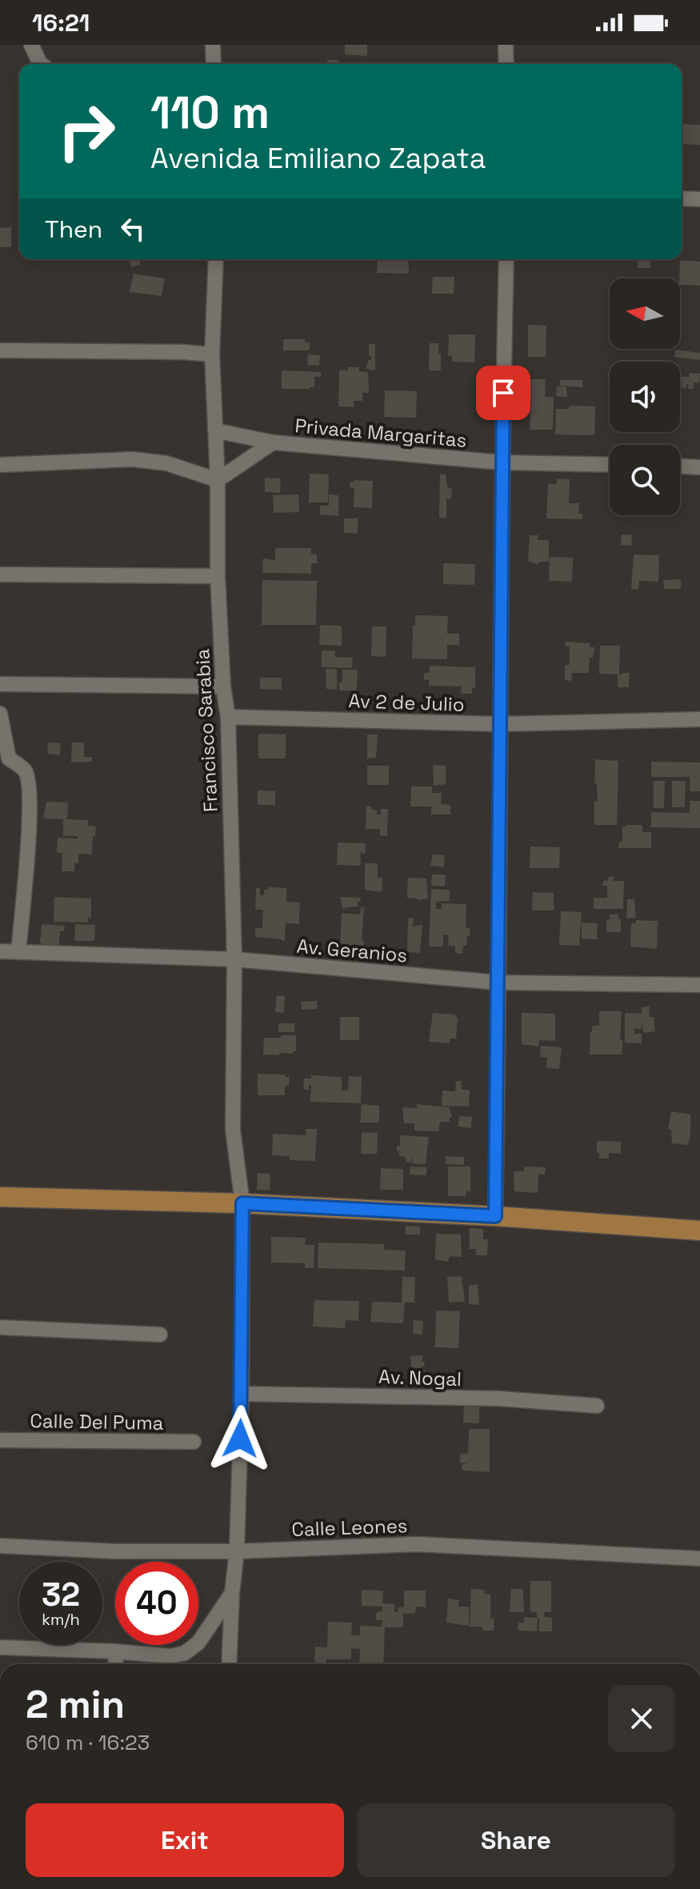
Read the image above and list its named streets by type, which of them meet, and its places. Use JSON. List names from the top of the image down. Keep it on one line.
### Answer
{"streets":{"street":["Privada Margaritas","Av 2 de Julio","Francisco Sarabia","Av. Geranios","Av. Nogal","Calle Del Puma","Calle Leones"]},"crossings":[["Privada Margaritas","Francisco Sarabia"],["Av 2 de Julio","Francisco Sarabia"],["Francisco Sarabia","Av. Geranios"],["Francisco Sarabia","Av. Nogal"],["Francisco Sarabia","Calle Leones"]],"north":"left","page":{"status":"16:21","turn":["110 m","Avenida Emiliano Zapata"],"then":"Then","speed":"32 km/h","limit":"40","heading":["2 min","610 m · 16:23"],"buttons":["Exit","Share"]}}
